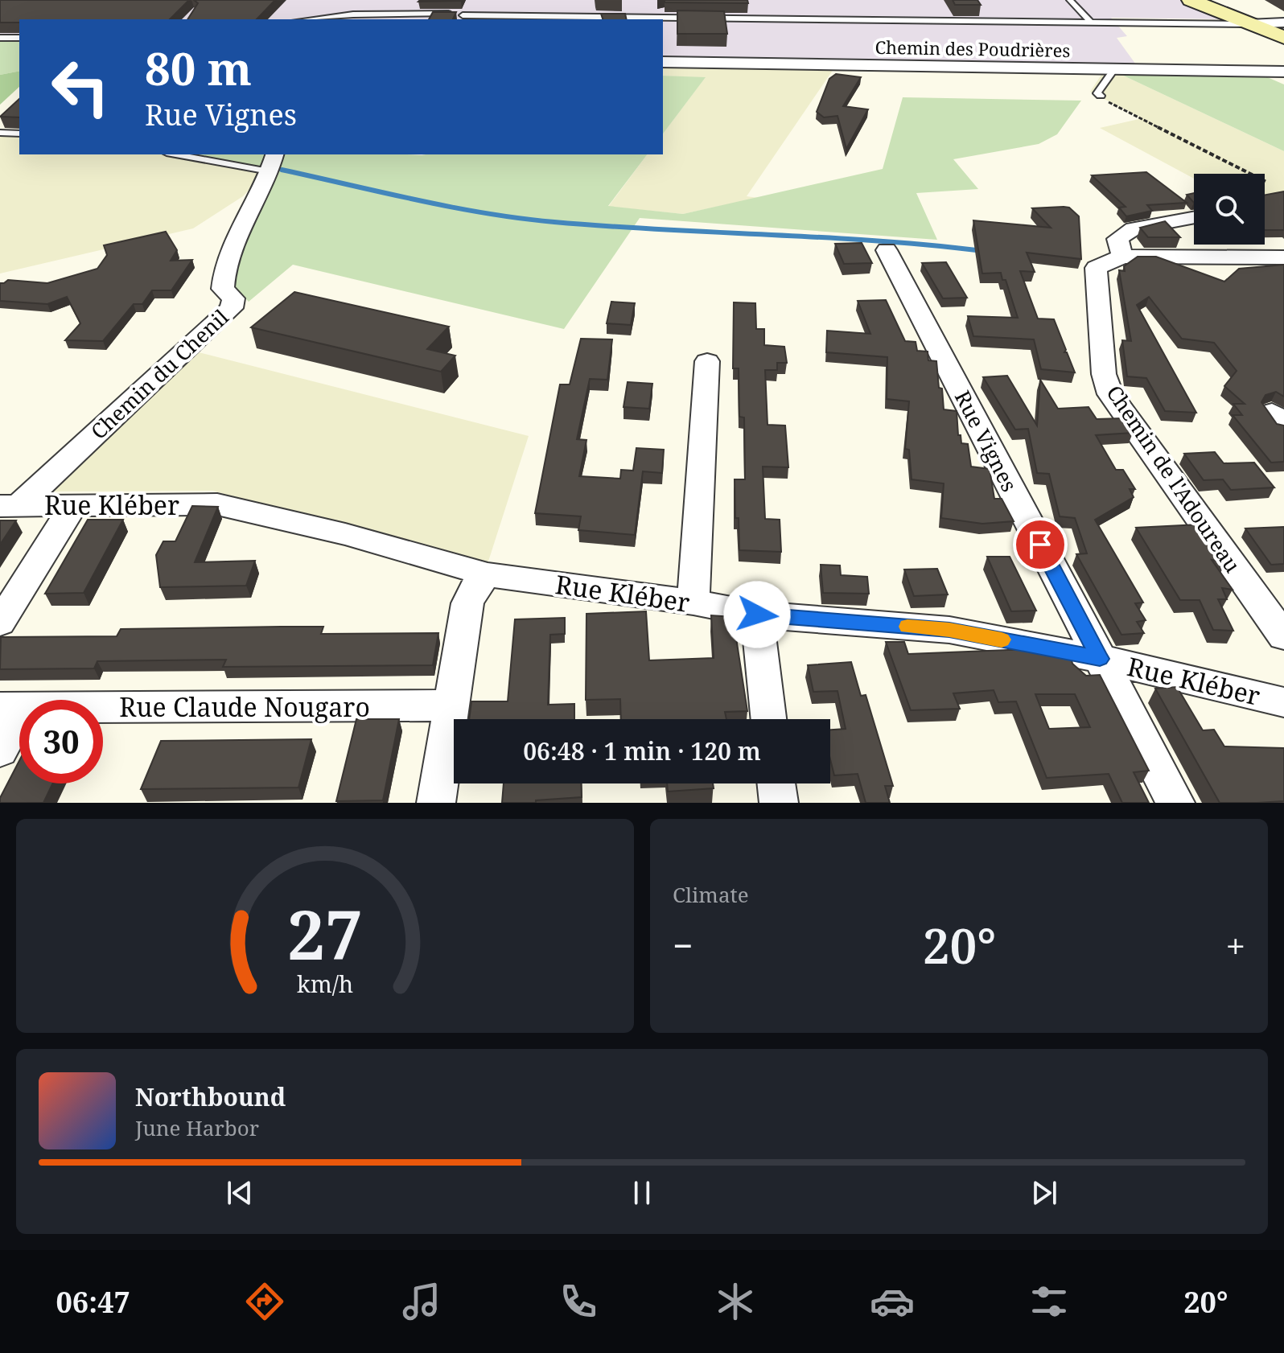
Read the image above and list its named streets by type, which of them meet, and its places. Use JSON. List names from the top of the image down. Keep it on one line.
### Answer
{"streets":{"street":["Chemin des Poudrières","Chemin du Chenil","Rue Vignes","Chemin de l'Adoureau","Rue Kléber","Rue Claude Nougaro"]},"crossings":[["Chemin du Chenil","Rue Kléber"],["Rue Vignes","Rue Kléber"]],"page":{"turn":["80 m","Rue Vignes"],"limit":"30","trip":"06:48 · 1 min · 120 m","tile":"Climate","heat":["−","20°","+"],"song":["Northbound","June Harbor"],"tabs":["06:47","20°"],"gauge":["27","km/h"]}}
